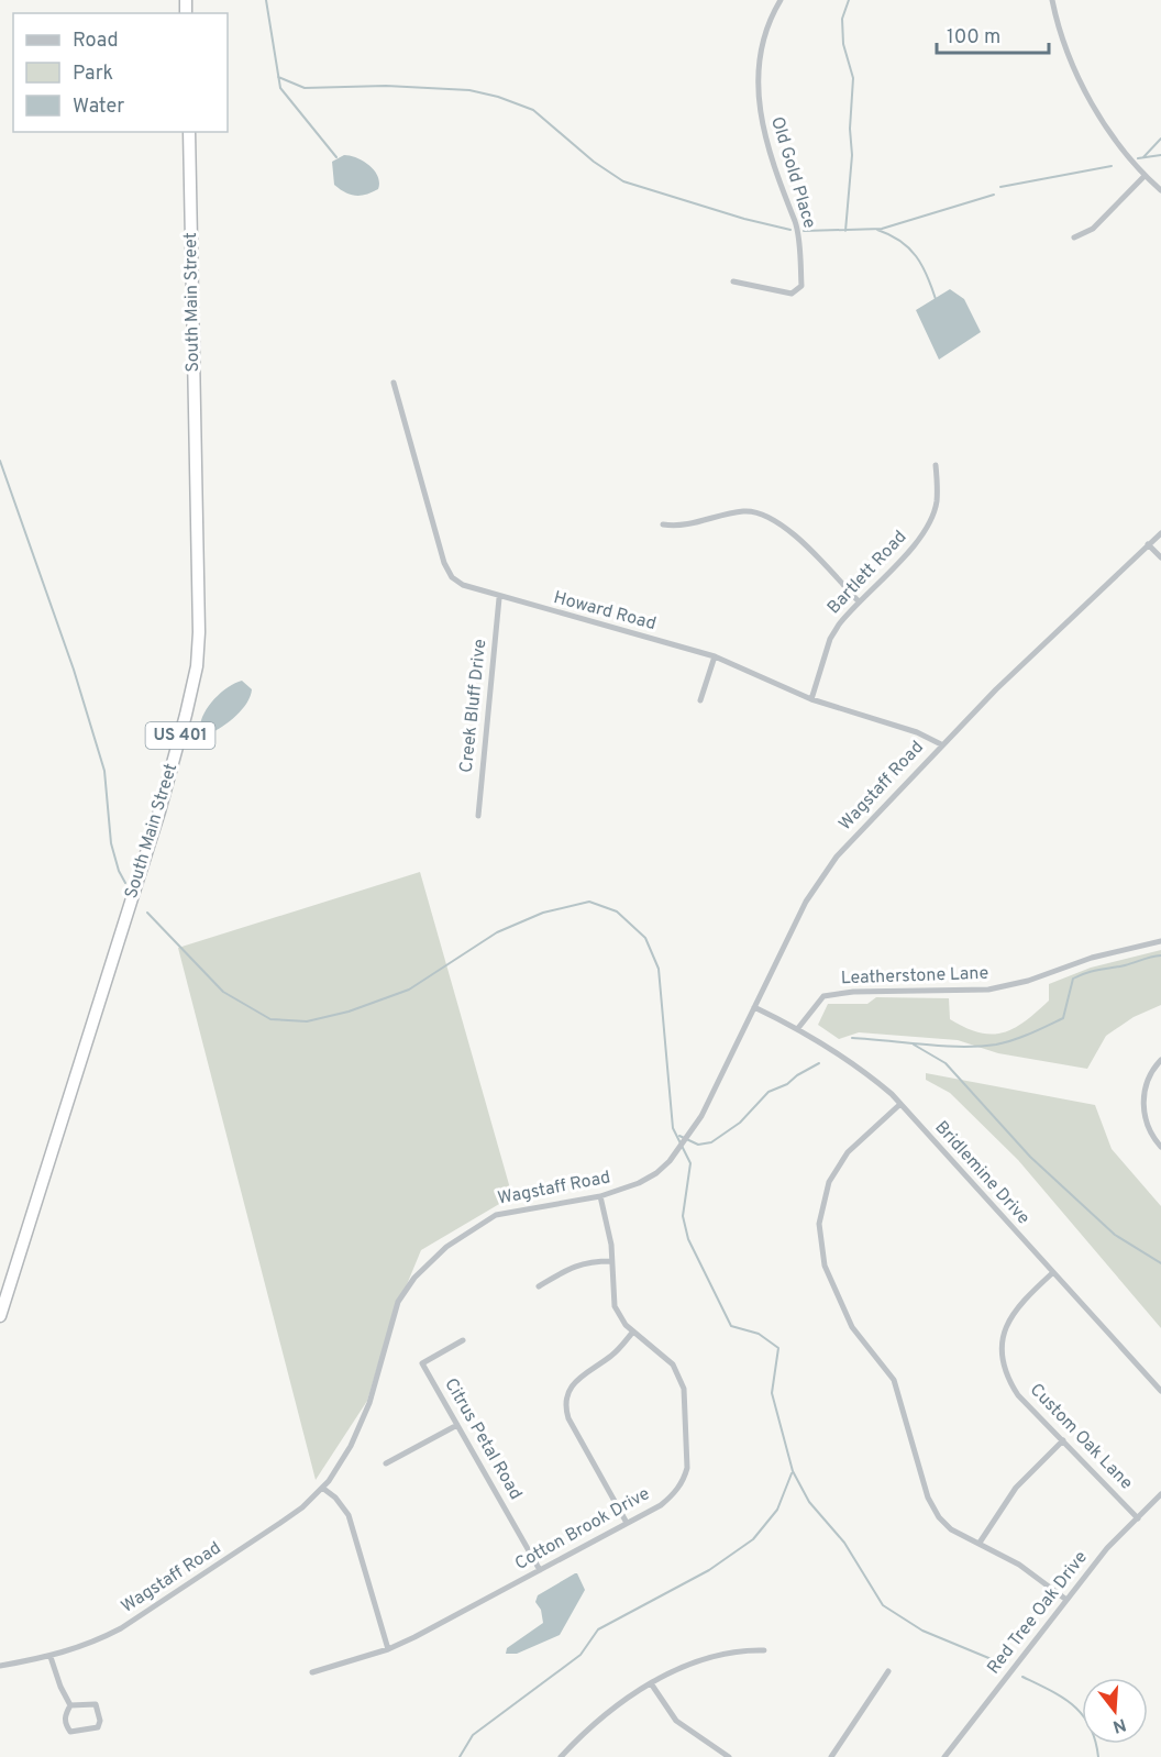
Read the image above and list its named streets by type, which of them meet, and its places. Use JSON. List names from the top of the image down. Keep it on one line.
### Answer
{"streets":{"highway":["South Main Street","US 401"],"street":["Old Gold Place","Bartlett Road","Howard Road","Creek Bluff Drive","Wagstaff Road","Leatherstone Lane","Bridlemine Drive","Custom Oak Lane","Citrus Petal Road","Cotton Brook Drive","Red Tree Oak Drive"]},"crossings":[["Bartlett Road","Howard Road"],["Howard Road","Creek Bluff Drive"],["Howard Road","Wagstaff Road"],["Wagstaff Road","Bridlemine Drive"],["Wagstaff Road","Cotton Brook Drive"],["Leatherstone Lane","Bridlemine Drive"],["Bridlemine Drive","Custom Oak Lane"],["Custom Oak Lane","Red Tree Oak Drive"],["Citrus Petal Road","Cotton Brook Drive"]],"legend":["Road","Park","Water"],"scale_bar":"100 m","north":"bottom"}
